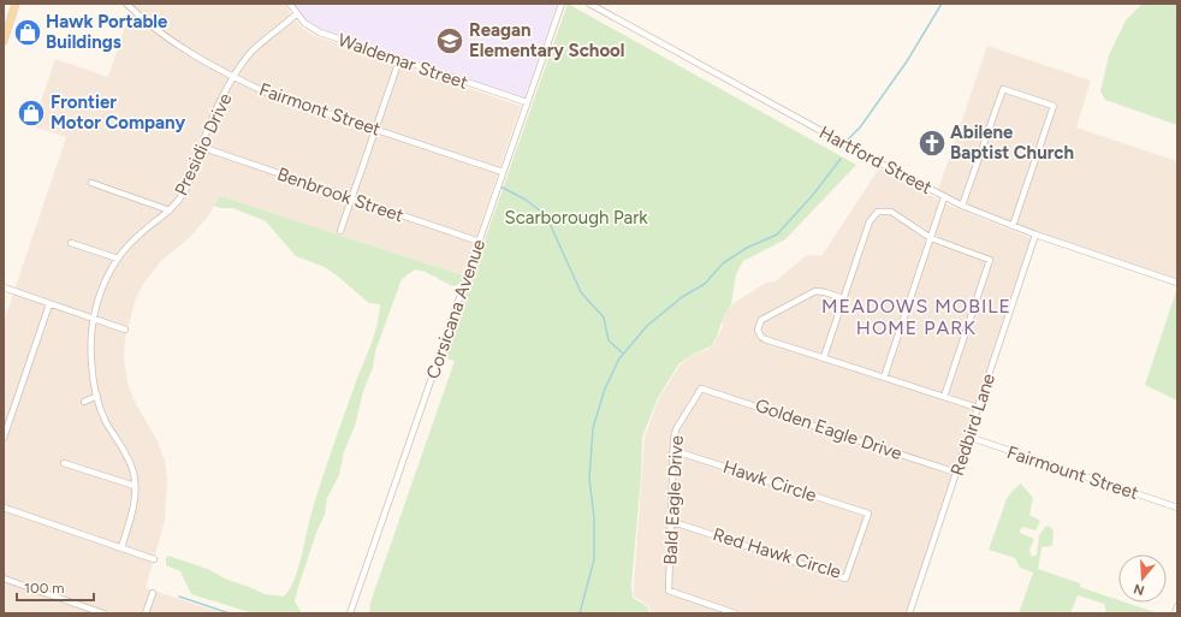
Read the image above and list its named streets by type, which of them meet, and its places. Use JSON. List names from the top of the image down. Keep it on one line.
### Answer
{"streets":{"street":["Waldemar Street","Fairmont Street","Presidio Drive","Hartford Street","Benbrook Street","Corsicana Avenue","Redbird Lane","Golden Eagle Drive","Fairmount Street","Hawk Circle","Bald Eagle Drive","Red Hawk Circle"]},"crossings":[["Waldemar Street","Presidio Drive"],["Waldemar Street","Corsicana Avenue"],["Fairmont Street","Presidio Drive"],["Fairmont Street","Corsicana Avenue"],["Presidio Drive","Benbrook Street"],["Hartford Street","Redbird Lane"],["Benbrook Street","Corsicana Avenue"],["Redbird Lane","Golden Eagle Drive"],["Redbird Lane","Fairmount Street"],["Golden Eagle Drive","Bald Eagle Drive"],["Hawk Circle","Bald Eagle Drive"],["Hawk Circle","Red Hawk Circle"],["Bald Eagle Drive","Red Hawk Circle"]],"districts":["MEADOWS MOBILE HOME PARK"],"parks":["Scarborough Park"],"places":{"shop":["Hawk Portable Buildings","Frontier Motor Company"],"school or university":["Reagan Elementary School"],"church":["Abilene Baptist Church"]},"scale_bar":"100 m","north":"bottom"}
